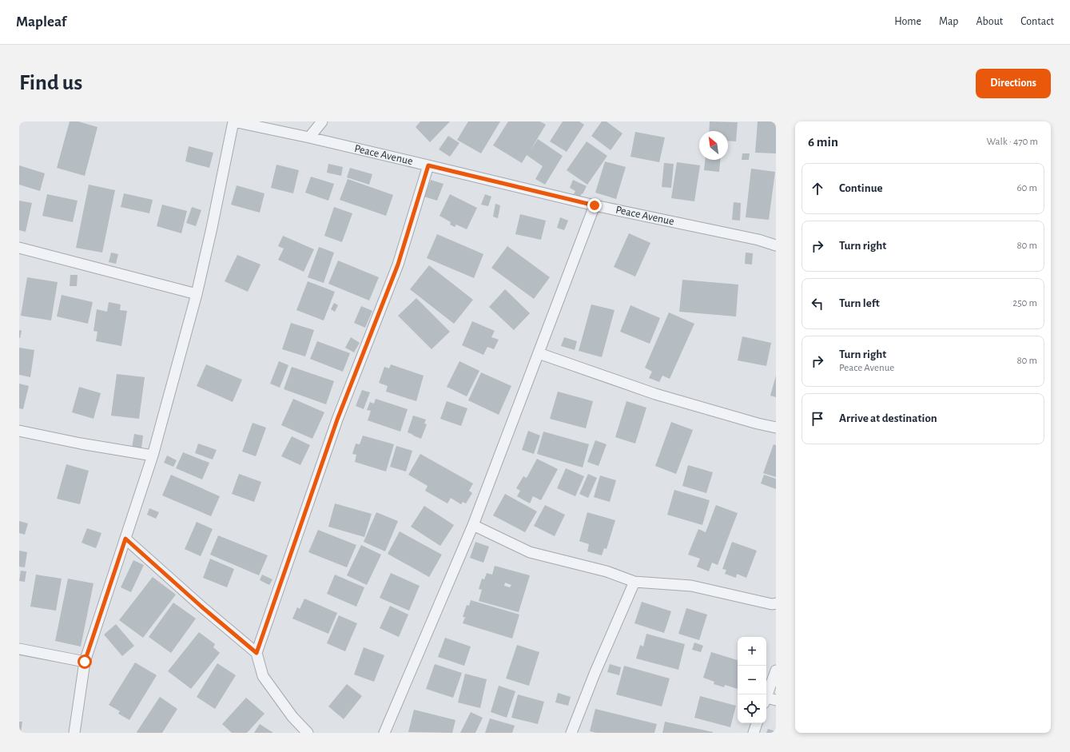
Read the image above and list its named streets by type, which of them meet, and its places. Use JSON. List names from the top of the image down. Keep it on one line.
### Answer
{"streets":{"street":["Peace Avenue"]},"north":"top left","page":{"header":"Mapleaf","nav":["Home","Map","About","Contact"],"buttons":"Directions","title":"Find us","heading":["6 min","Walk · 470 m"],"list":[["Continue","60 m"],["Turn right","80 m"],["Turn left","250 m"],["Turn right","Peace Avenue","80 m"],"Arrive at destination"],"map_buttons":["+","−"]}}
